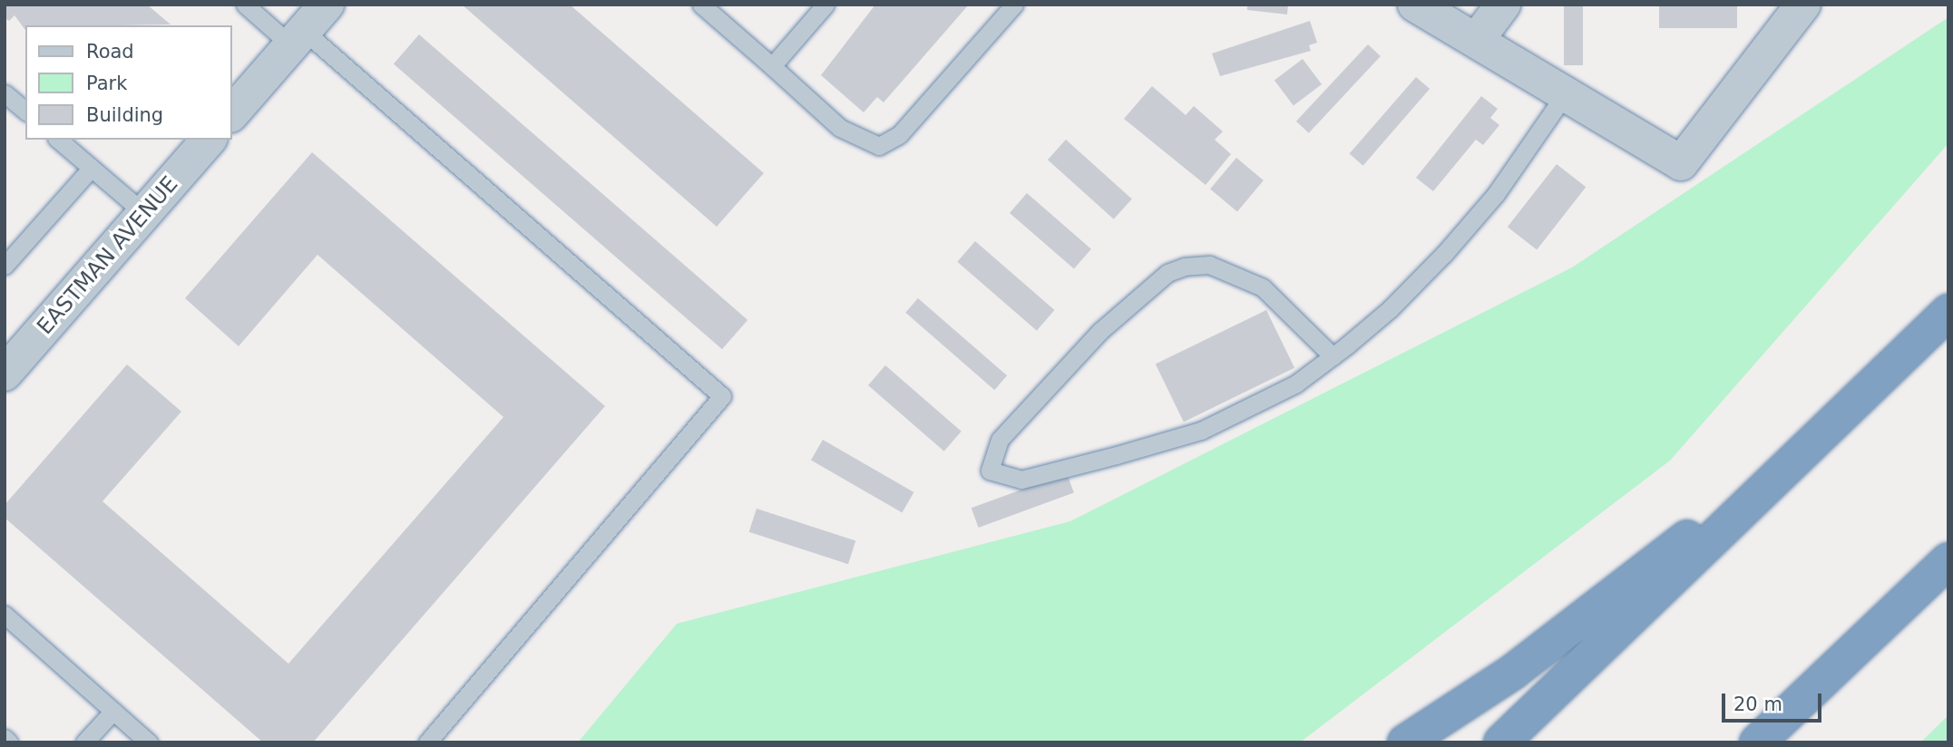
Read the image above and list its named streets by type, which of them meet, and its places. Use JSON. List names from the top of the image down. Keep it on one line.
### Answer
{"streets":{"street":["EASTMAN AVENUE"]},"legend":["Road","Park","Building"],"scale_bar":"20 m"}
